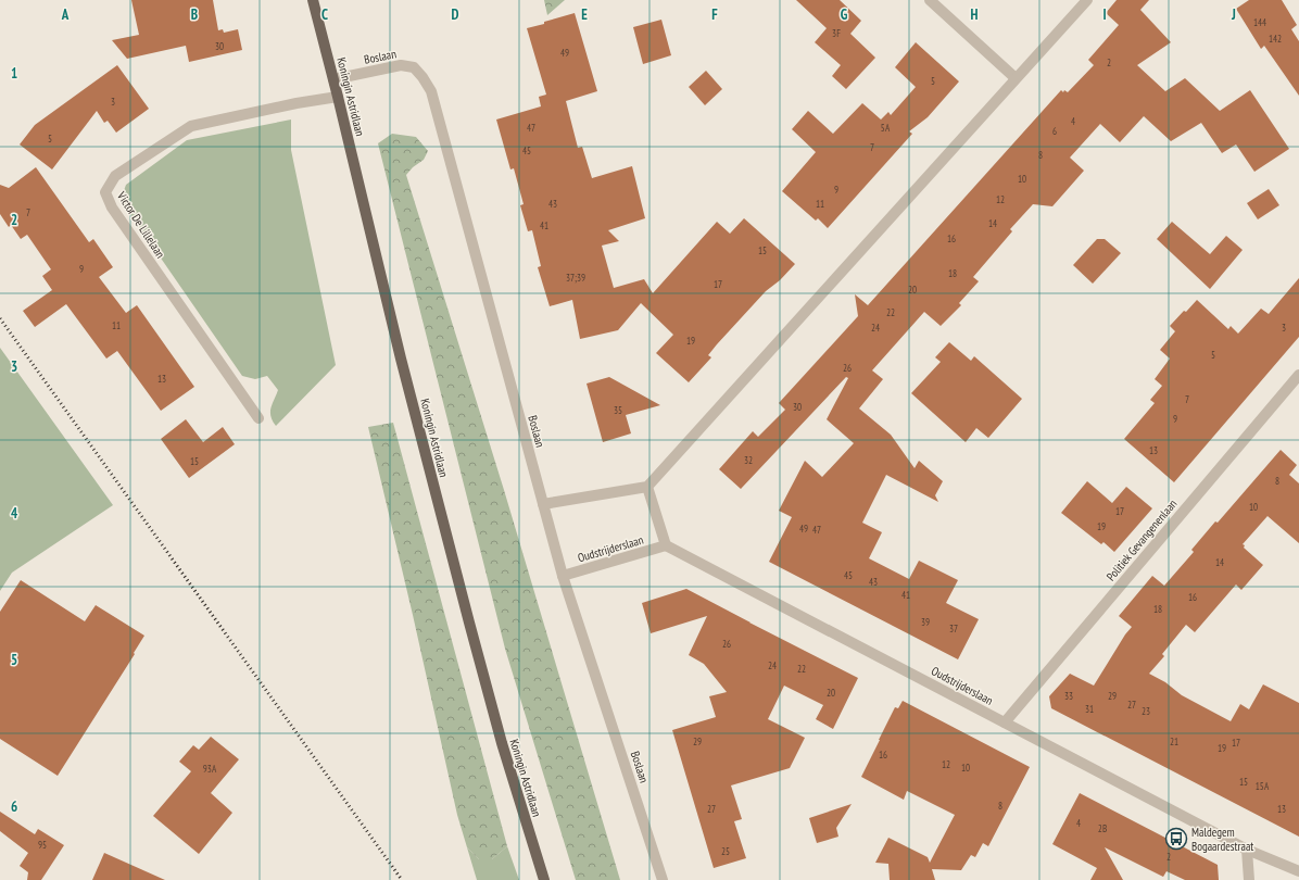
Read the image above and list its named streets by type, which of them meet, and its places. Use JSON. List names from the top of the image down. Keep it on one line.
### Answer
{"streets":{"main road":["Koningin Astridlaan"],"street":["Boslaan","Victor De Lillelaan","Politiek Gevangenenlaan","Oudstrijderslaan"]},"crossings":[["Boslaan","Koningin Astridlaan"],["Boslaan","Oudstrijderslaan"],["Koningin Astridlaan","Victor De Lillelaan"],["Politiek Gevangenenlaan","Oudstrijderslaan"]],"places":{"bus stop":["Maldegem Bogaardestraat"]},"house_numbers":["144","3F","142","30","49","2","5","3","4","47","5A","6","5","7","45","8","10","9","12","43","11","7","14","41","16","15","9","18","37;39","17","20","22","11","24","3","19","5","26","13","7","30","35","9","13","32","15","8","10","17","19","49","47","14","45","43","41","16","18","39","37","26","24","22","20","33","29","27","31","23","29","21","17","19","16","12","10","93A","15","15A","8","27","13","4","2B","95","25","2"],"grid":{"columns":["A","B","C","D","E","F","G","H","I","J"],"rows":["1","2","3","4","5","6"]}}
